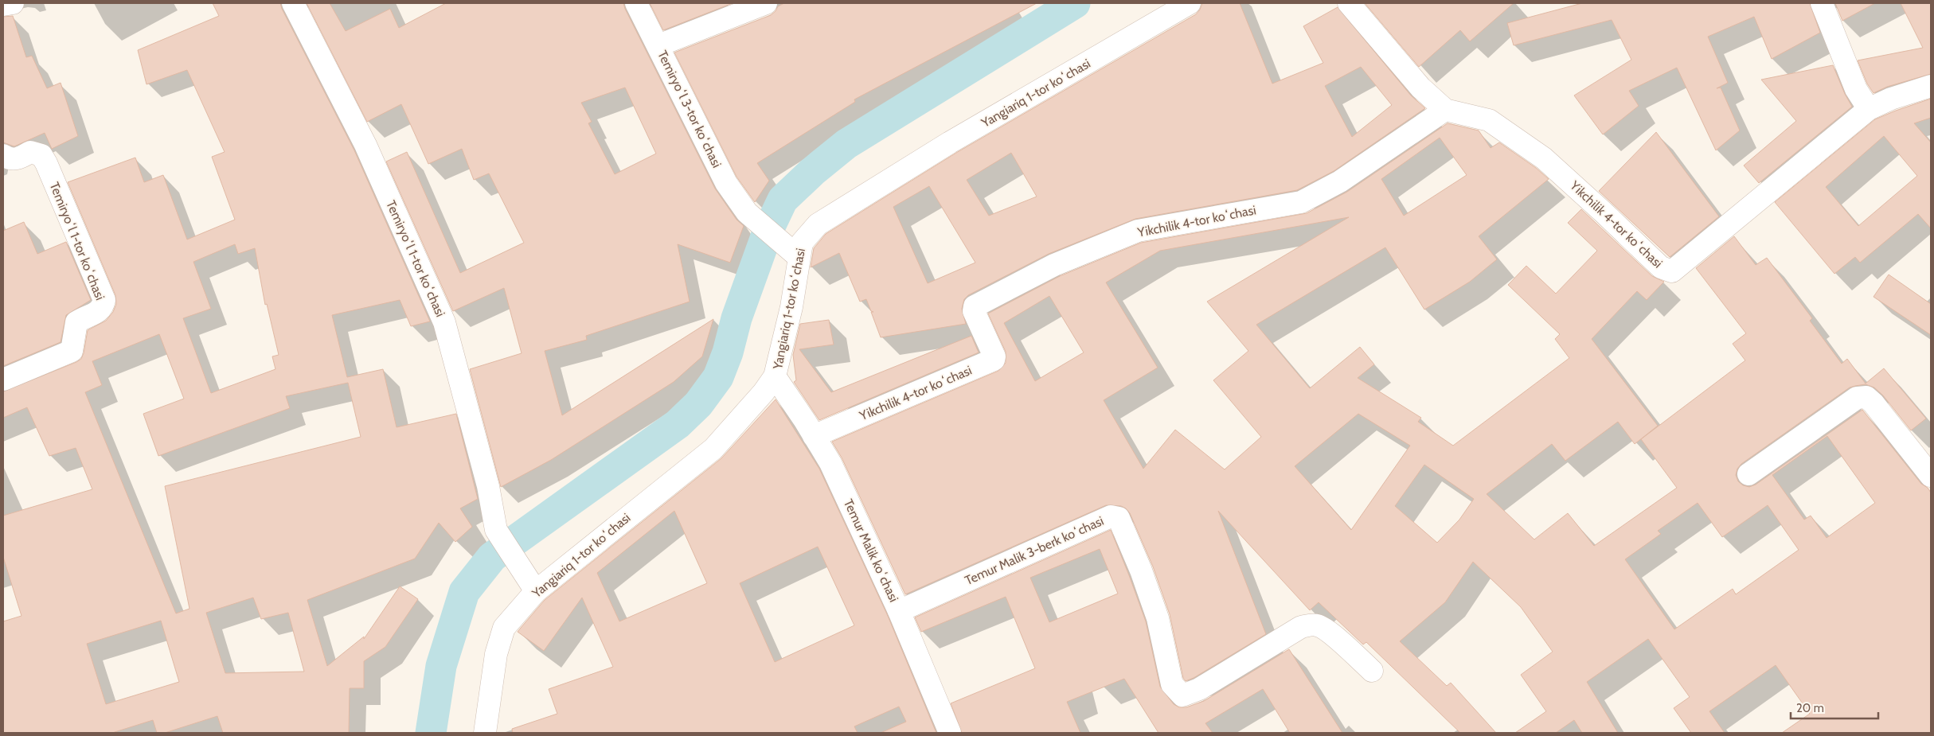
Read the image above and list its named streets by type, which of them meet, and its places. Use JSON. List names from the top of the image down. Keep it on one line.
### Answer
{"streets":{"street":["Yangiariq 1-tor koʻchasi","Temiryoʻl 3-tor koʻchasi","Yikchilik 4-tor koʻchasi","Temiryoʻl 1-tor koʻchasi","Temur Malik koʻchasi","Temur Malik 3-berk koʻchasi"]},"crossings":[["Yangiariq 1-tor koʻchasi","Temiryoʻl 3-tor koʻchasi"],["Yangiariq 1-tor koʻchasi","Temiryoʻl 1-tor koʻchasi"],["Yangiariq 1-tor koʻchasi","Temur Malik koʻchasi"],["Yikchilik 4-tor koʻchasi","Temur Malik koʻchasi"],["Temur Malik koʻchasi","Temur Malik 3-berk koʻchasi"]],"scale_bar":"20 m"}
